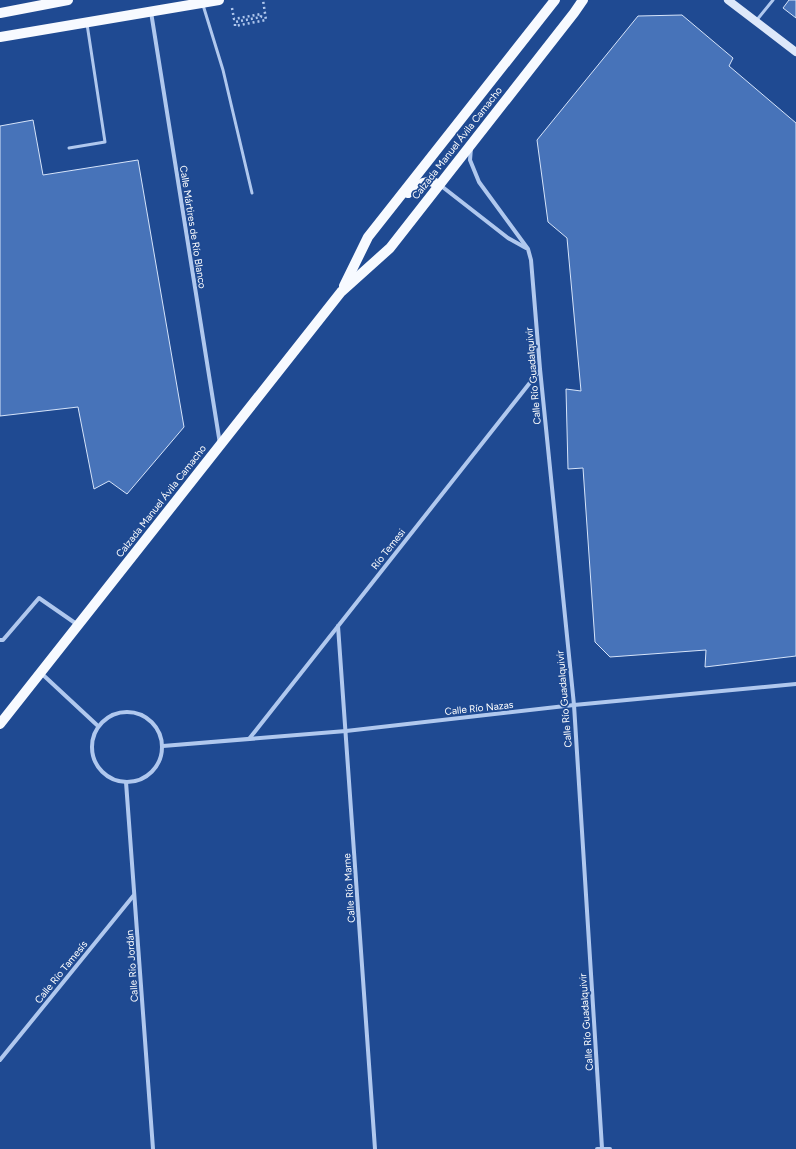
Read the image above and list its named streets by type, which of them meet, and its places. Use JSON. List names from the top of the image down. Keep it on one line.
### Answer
{"streets":{"main road":["Calzada Manuel Ávila Camacho"],"street":["Calle Mártires de Río Blanco","Calle Río Guadalquivir","Río Temesi","Calle Río Nazas","Calle Río Marne","Calle Río Jordán","Calle Río Tamesís"]},"crossings":[["Calzada Manuel Ávila Camacho","Calle Mártires de Río Blanco"],["Calzada Manuel Ávila Camacho","Calle Río Guadalquivir"],["Calle Río Guadalquivir","Río Temesi"],["Calle Río Guadalquivir","Calle Río Nazas"],["Río Temesi","Calle Río Nazas"],["Río Temesi","Calle Río Marne"],["Calle Río Nazas","Calle Río Marne"],["Calle Río Nazas","Calle Río Jordán"],["Calle Río Jordán","Calle Río Tamesís"]]}
